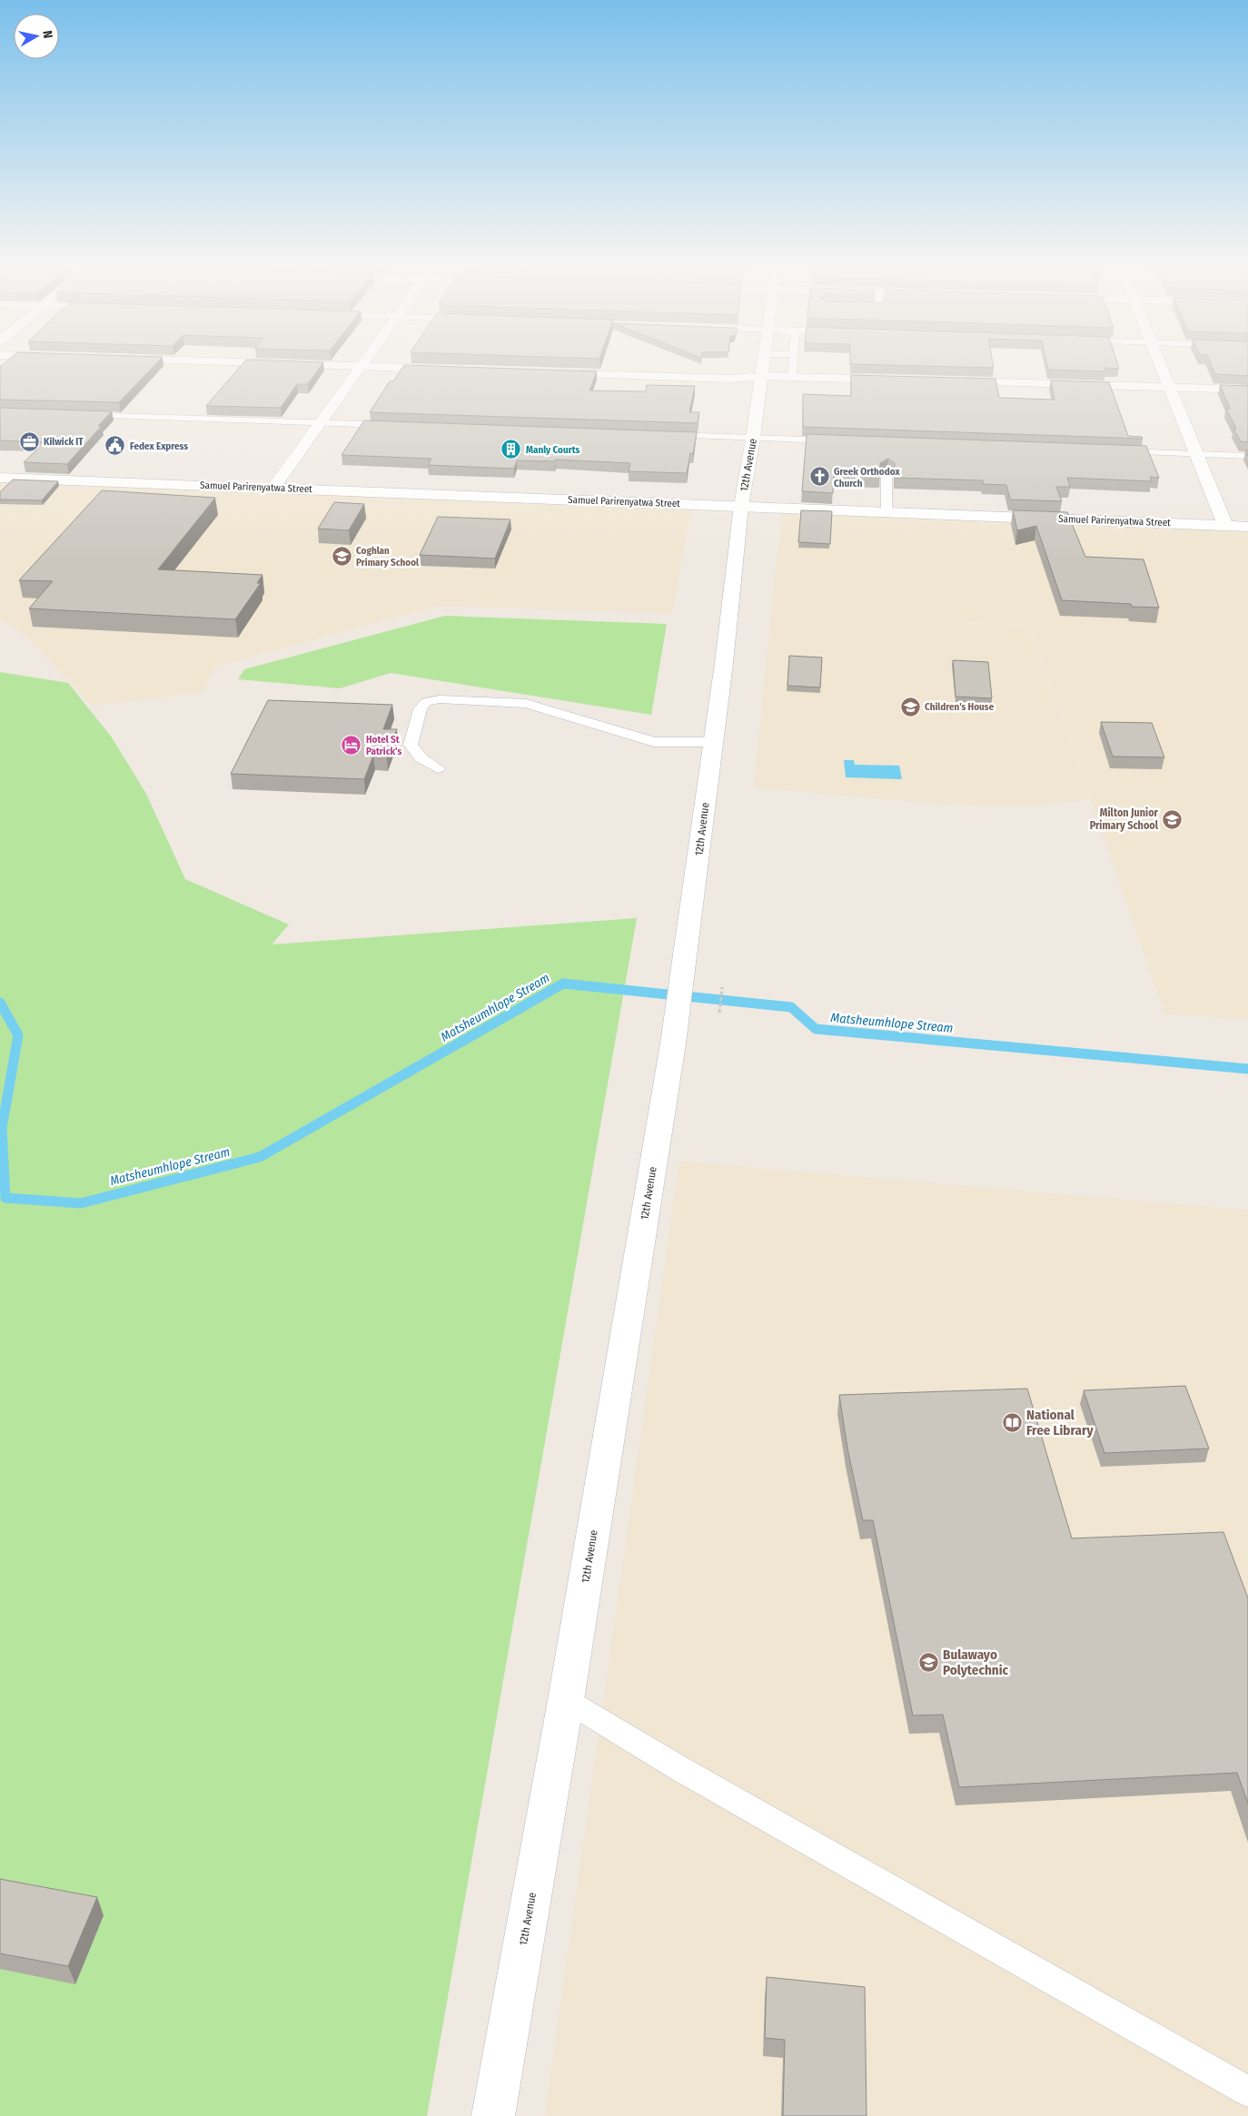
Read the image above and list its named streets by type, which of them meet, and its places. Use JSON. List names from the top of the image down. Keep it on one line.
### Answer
{"streets":{"street":["12th Avenue","Samuel Parirenyatwa Street"]},"crossings":[["12th Avenue","Samuel Parirenyatwa Street"]],"water":["Matsheumhlope Stream"],"places":{"office":["Kilwick IT"],"public building":["Fedex Express"],"building":["Manly Courts"],"church":["Greek Orthodox Church"],"school or university":["Coghlan Primary School","Children's House","Milton Junior Primary School","Bulawayo Polytechnic"],"hotel":["Hotel St Patrick's"],"library":["National Free Library"]},"north":"right"}
